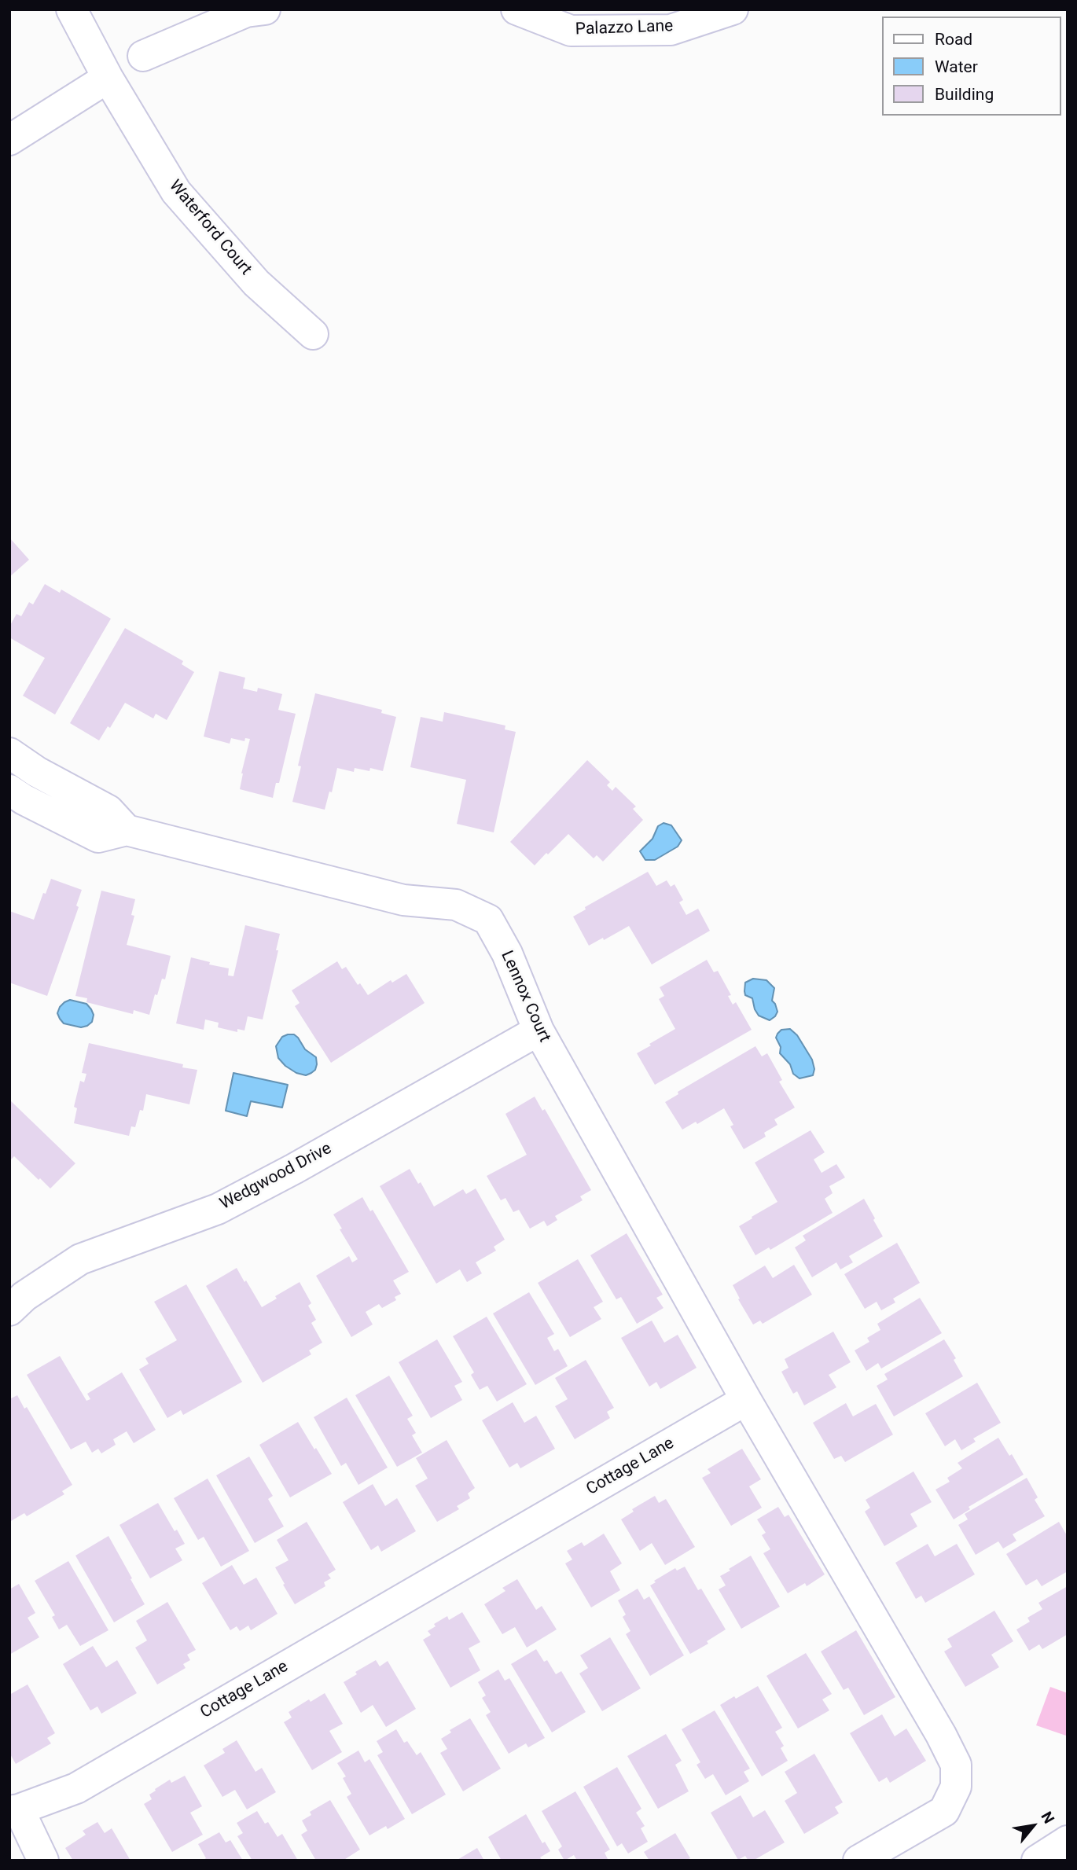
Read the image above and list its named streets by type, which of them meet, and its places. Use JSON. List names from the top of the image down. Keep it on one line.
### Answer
{"streets":{"street":["Palazzo Lane","Waterford Court","Lennox Court","Wedgwood Drive","Cottage Lane"]},"crossings":[["Lennox Court","Wedgwood Drive"],["Lennox Court","Cottage Lane"]],"legend":["Road","Water","Building"],"north":"top right"}
